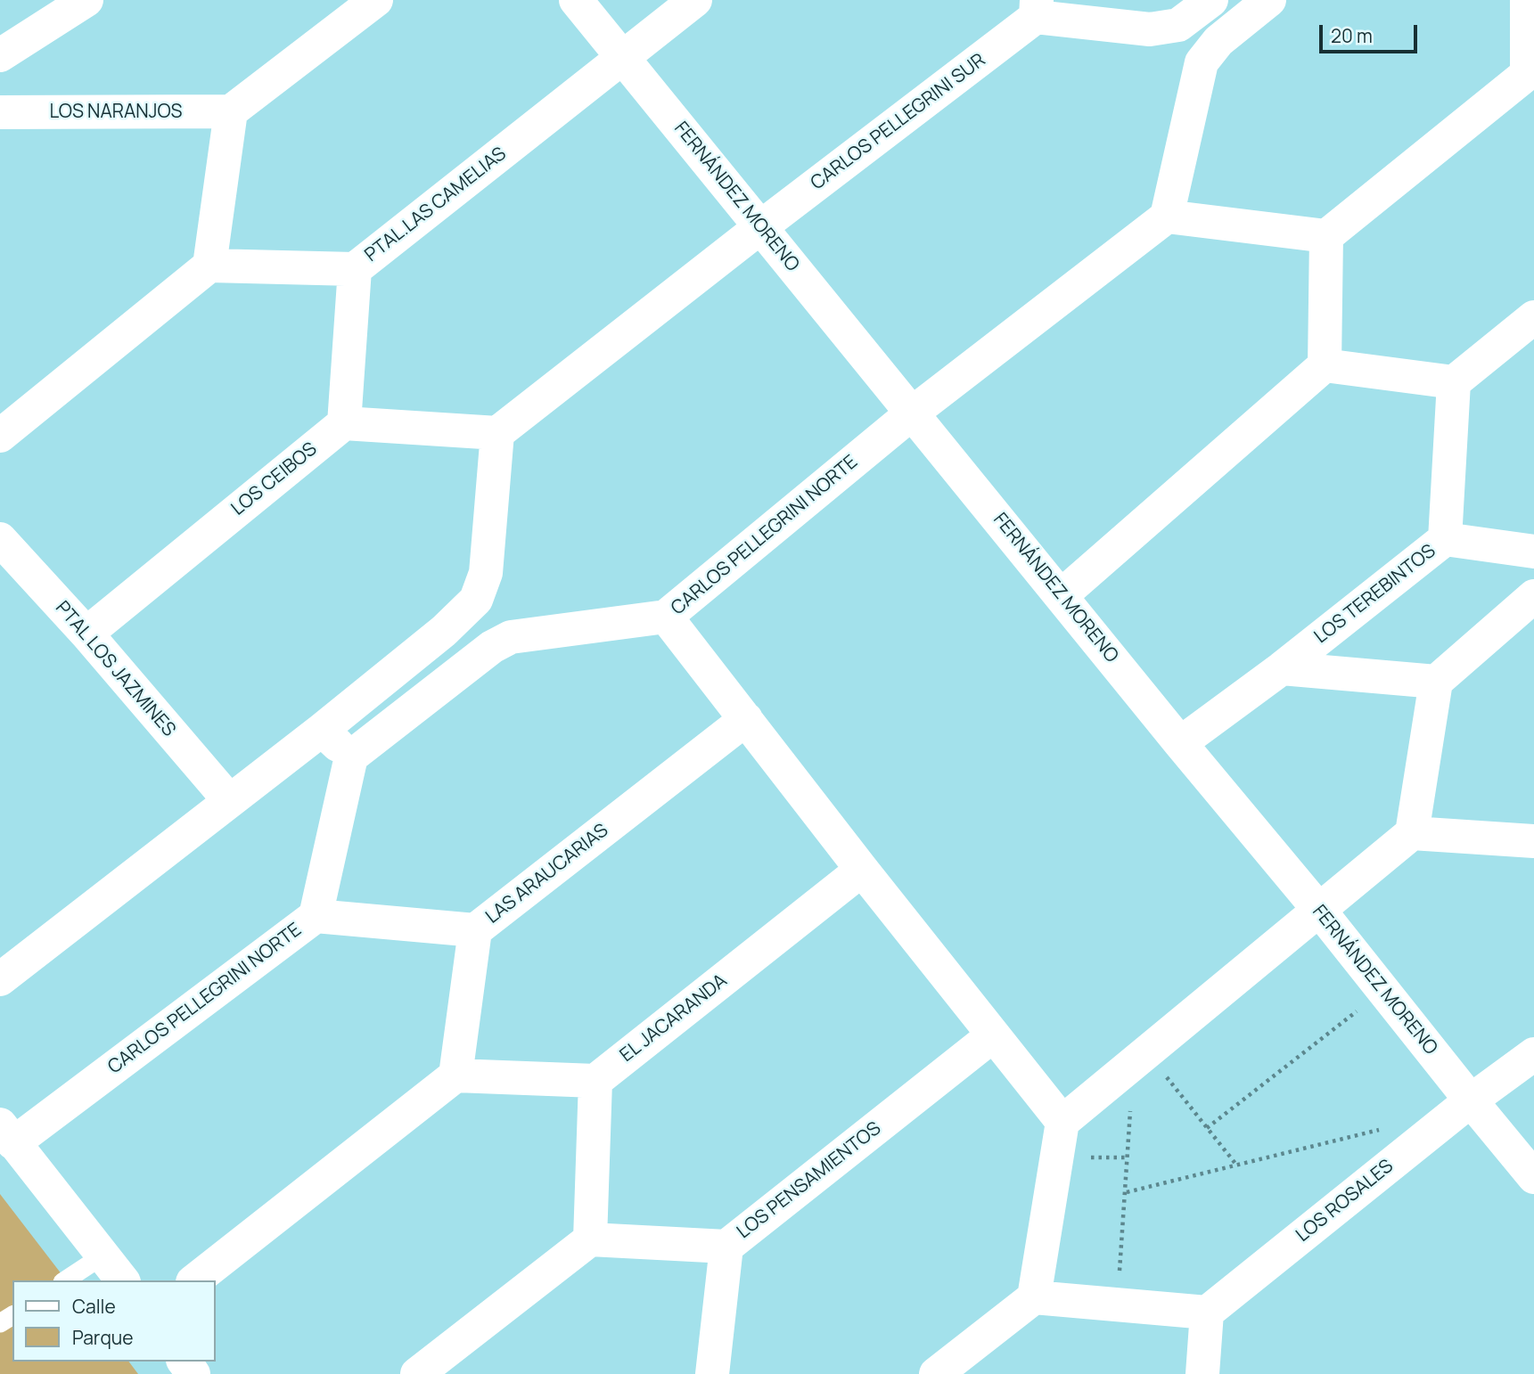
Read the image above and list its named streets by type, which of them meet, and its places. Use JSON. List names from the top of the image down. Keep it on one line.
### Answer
{"streets":{"street":["LOS NARANJOS","CARLOS PELLEGRINI SUR","FERNÁNDEZ MORENO","PTAL.LAS CAMELIAS","LOS CEIBOS","CARLOS PELLEGRINI NORTE","LOS TEREBINTOS","PTAL LOS JAZMINES","LAS ARAUCARIAS","EL JACARANDA","LOS PENSAMIENTOS","LOS ROSALES"]},"crossings":[["CARLOS PELLEGRINI SUR","FERNÁNDEZ MORENO"],["FERNÁNDEZ MORENO","PTAL.LAS CAMELIAS"],["FERNÁNDEZ MORENO","CARLOS PELLEGRINI NORTE"],["FERNÁNDEZ MORENO","LOS TEREBINTOS"],["FERNÁNDEZ MORENO","LOS ROSALES"],["LOS CEIBOS","PTAL LOS JAZMINES"],["CARLOS PELLEGRINI NORTE","LAS ARAUCARIAS"]],"legend":["Calle","Parque"],"scale_bar":"20 m"}
